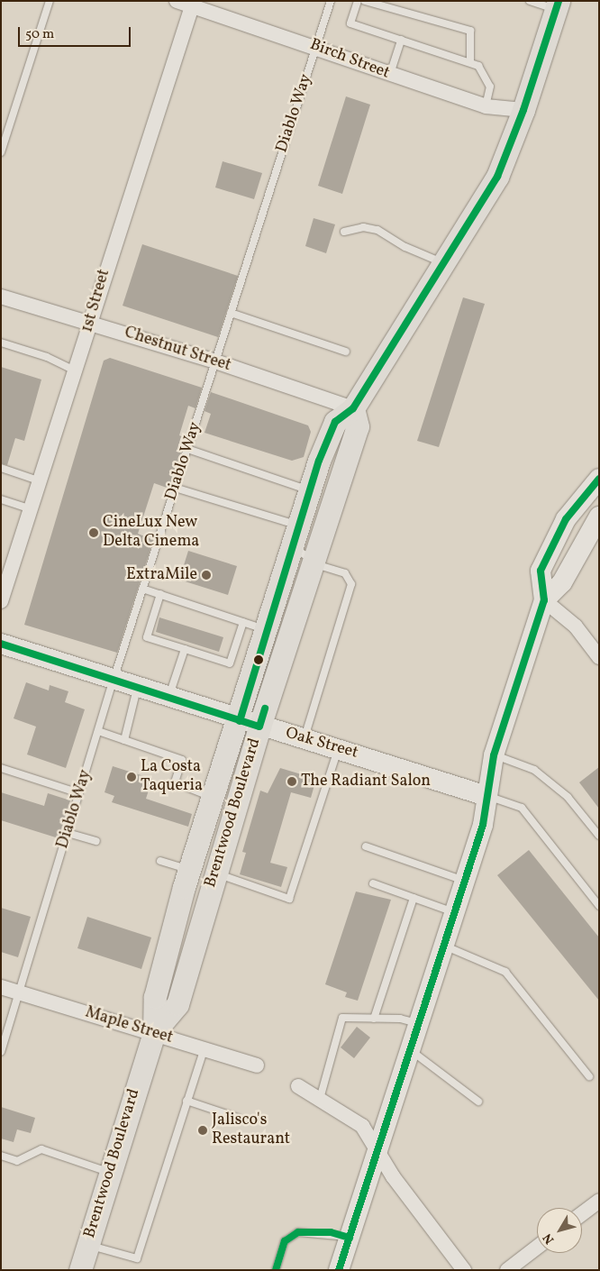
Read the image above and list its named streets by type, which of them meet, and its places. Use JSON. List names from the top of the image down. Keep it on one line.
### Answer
{"streets":{"main road":["Brentwood Boulevard"],"street":["Birch Street","1st Street","Chestnut Street","Oak Street","Maple Street"],"lane":["Diablo Way"]},"crossings":[["Birch Street","Diablo Way"],["Birch Street","1st Street"],["Birch Street","Brentwood Boulevard"],["Diablo Way","Chestnut Street"],["Diablo Way","Oak Street"],["Diablo Way","Maple Street"],["1st Street","Chestnut Street"],["Chestnut Street","Brentwood Boulevard"],["Oak Street","Brentwood Boulevard"],["Brentwood Boulevard","Maple Street"]],"places":["CineLux New Delta Cinema","ExtraMile","La Costa Taqueria","The Radiant Salon","Jalisco's Restaurant"],"scale_bar":"50 m","north":"bottom left"}
